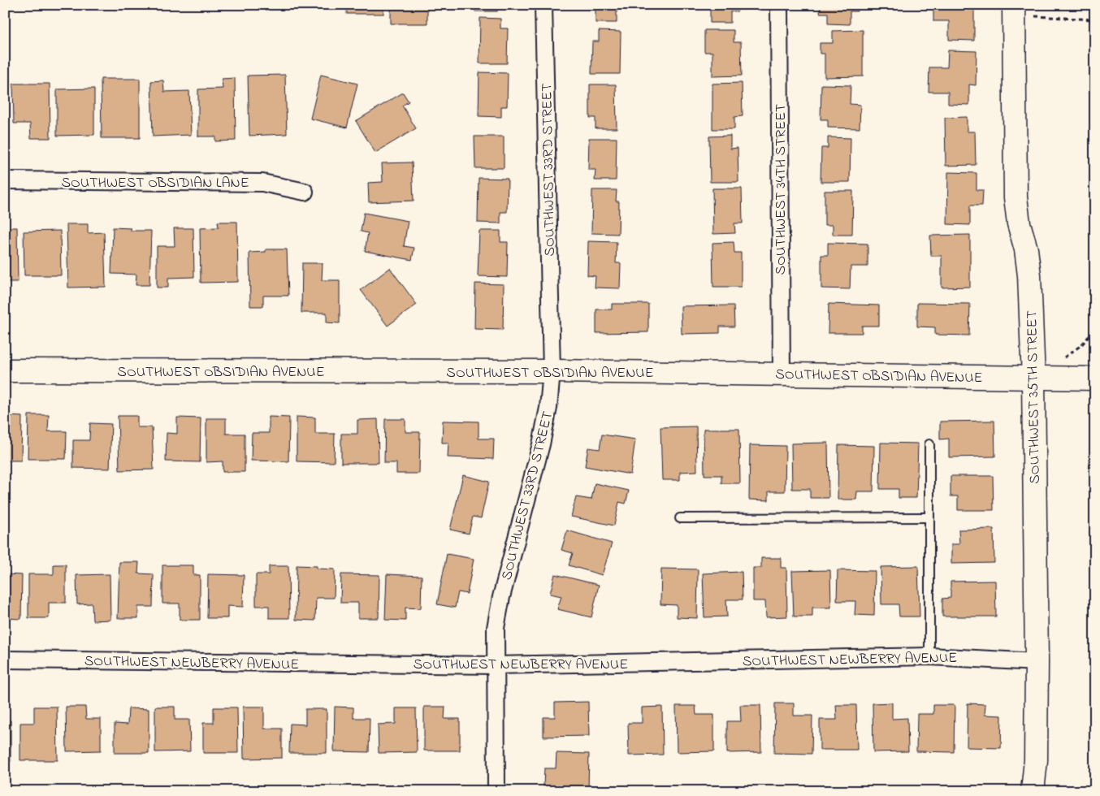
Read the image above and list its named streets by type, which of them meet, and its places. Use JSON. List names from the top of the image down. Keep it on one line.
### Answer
{"streets":{"street":["SOUTHWEST 33RD STREET","SOUTHWEST OBSIDIAN LANE","SOUTHWEST 34TH STREET","SOUTHWEST OBSIDIAN AVENUE","SOUTHWEST 35TH STREET","SOUTHWEST NEWBERRY AVENUE"]},"crossings":[["SOUTHWEST 33RD STREET","SOUTHWEST OBSIDIAN AVENUE"],["SOUTHWEST 33RD STREET","SOUTHWEST NEWBERRY AVENUE"],["SOUTHWEST 34TH STREET","SOUTHWEST OBSIDIAN AVENUE"],["SOUTHWEST OBSIDIAN AVENUE","SOUTHWEST 35TH STREET"],["SOUTHWEST 35TH STREET","SOUTHWEST NEWBERRY AVENUE"]]}
